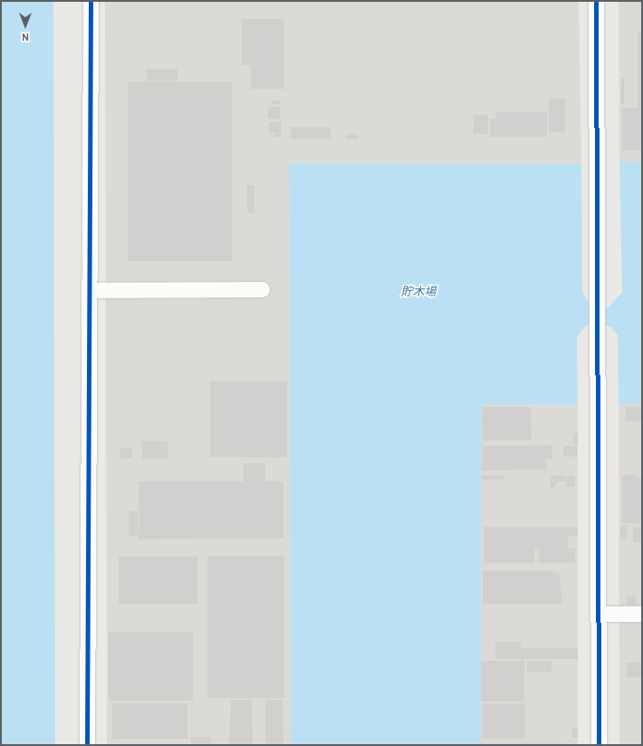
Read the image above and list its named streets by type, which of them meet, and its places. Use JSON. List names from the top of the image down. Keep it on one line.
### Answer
{"water":["貯木場"],"north":"bottom"}
